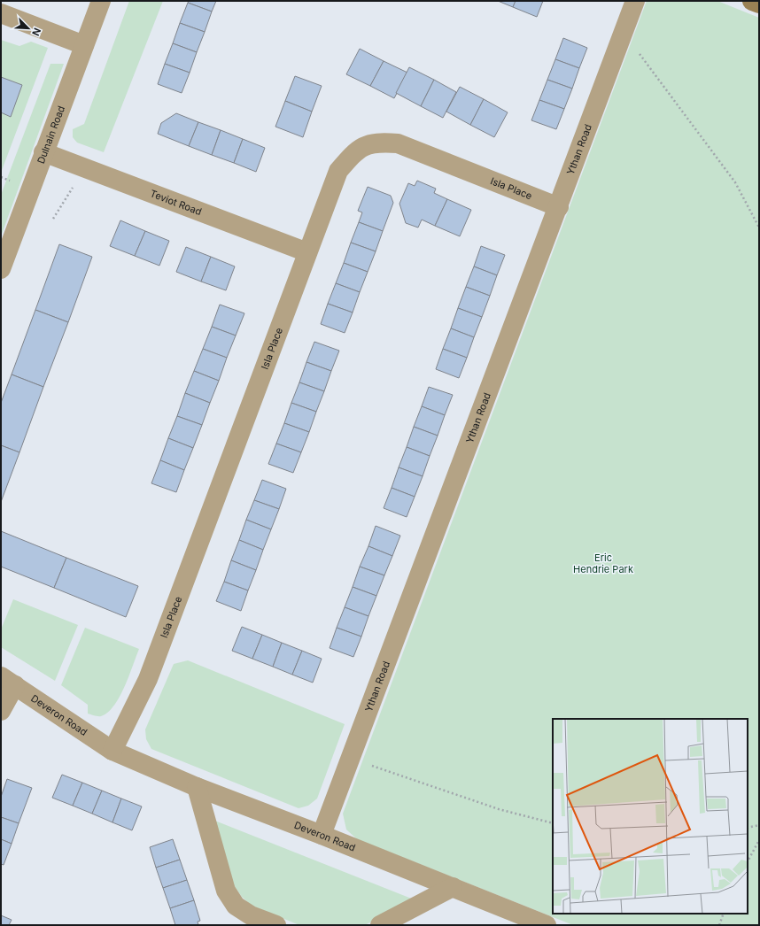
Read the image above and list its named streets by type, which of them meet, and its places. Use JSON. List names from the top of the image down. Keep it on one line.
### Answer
{"streets":{"street":["Dulnain Road","Ythan Road","Isla Place","Teviot Road","Deveron Road"]},"crossings":[["Dulnain Road","Teviot Road"],["Ythan Road","Isla Place"],["Ythan Road","Deveron Road"],["Isla Place","Teviot Road"],["Isla Place","Deveron Road"]],"parks":["Eric Hendrie Park"],"north":"bottom right"}
